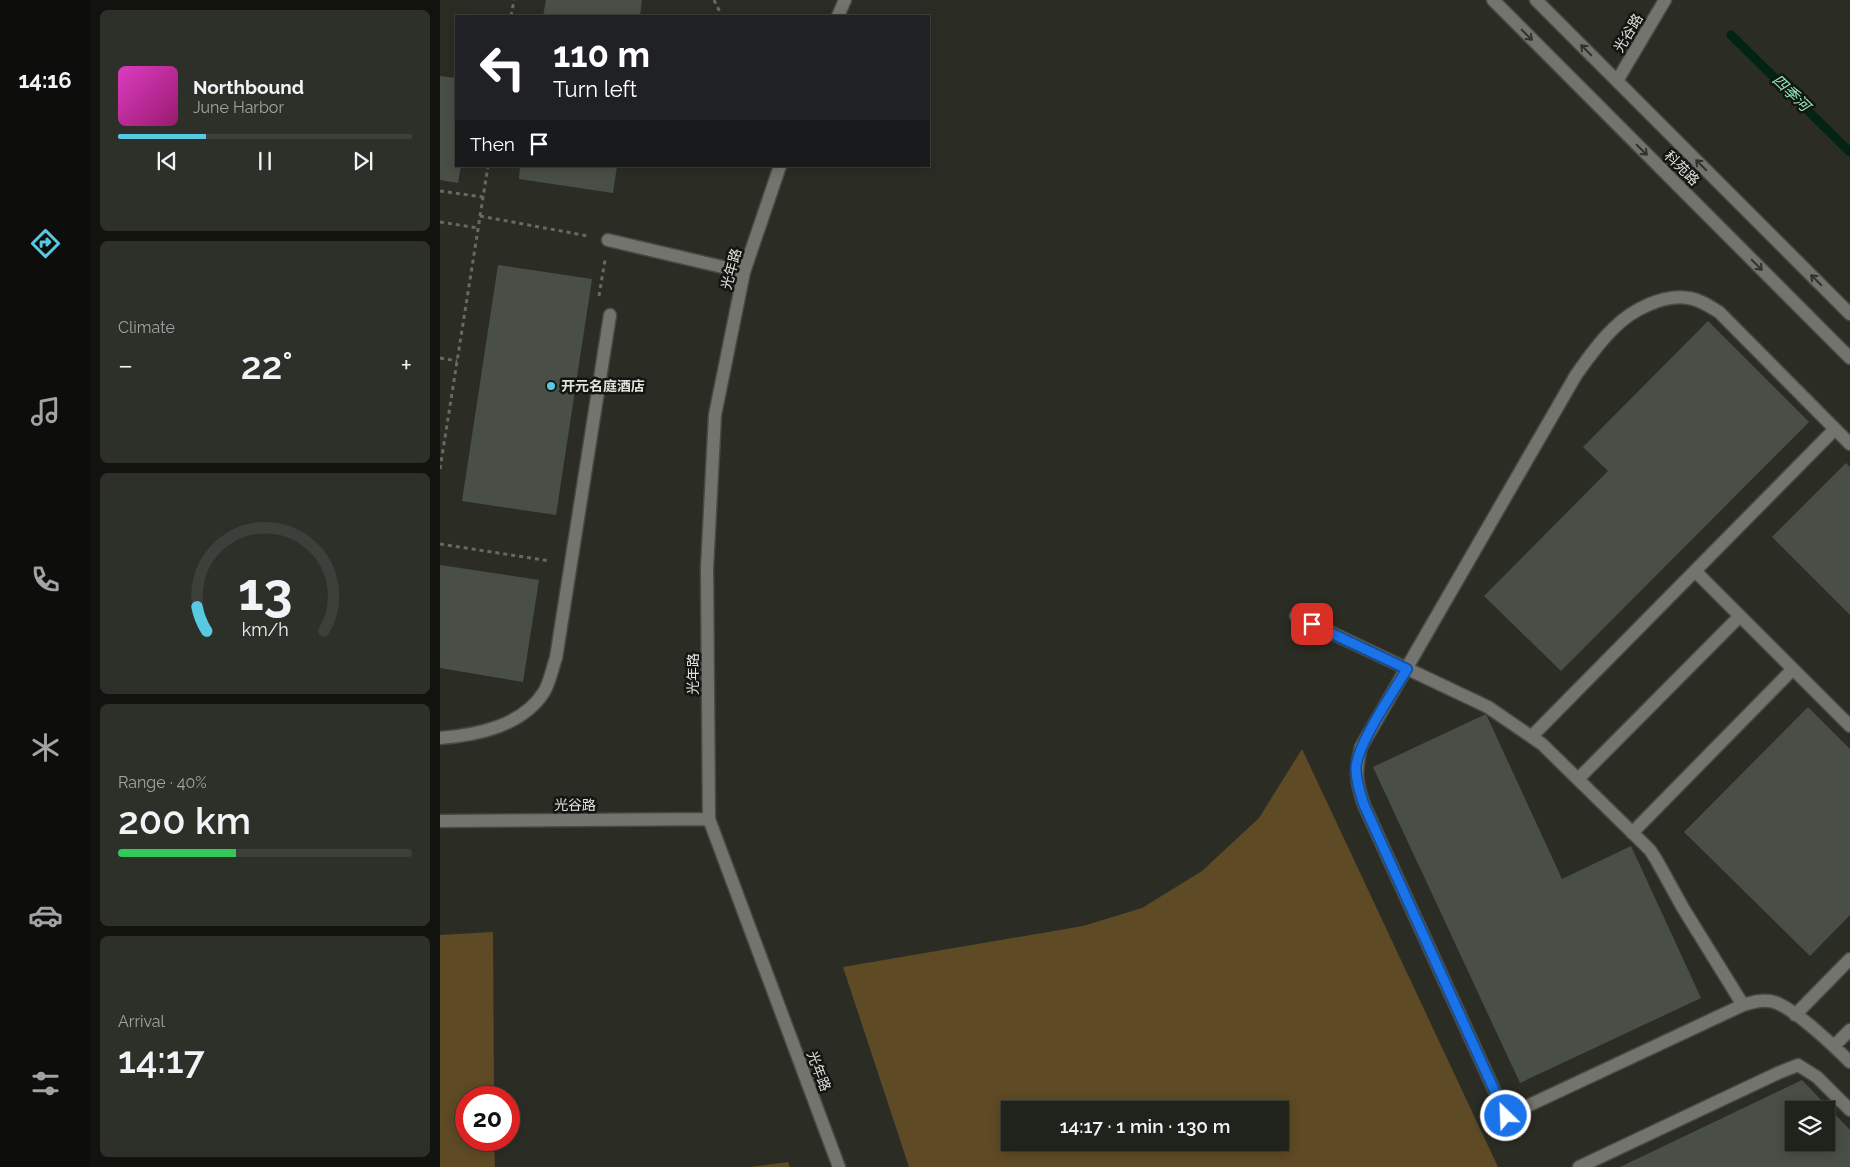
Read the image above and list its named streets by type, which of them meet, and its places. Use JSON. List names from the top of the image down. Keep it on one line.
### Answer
{"streets":{"street":["光谷路","科苑路","光年路"]},"crossings":[["光谷路","科苑路"],["光谷路","光年路"]],"water":["四季河"],"places":["开元名庭酒店"],"page":{"tabs":"14:16","turn":["110 m","Turn left"],"song":["Northbound","June Harbor"],"then":"Then","tile":["Climate",["Range · 40%","200 km"],["Arrival","14:17"]],"heat":["−","22°","+"],"limit":"20","trip":"14:17 · 1 min · 130 m","gauge":["13","km/h"]}}
